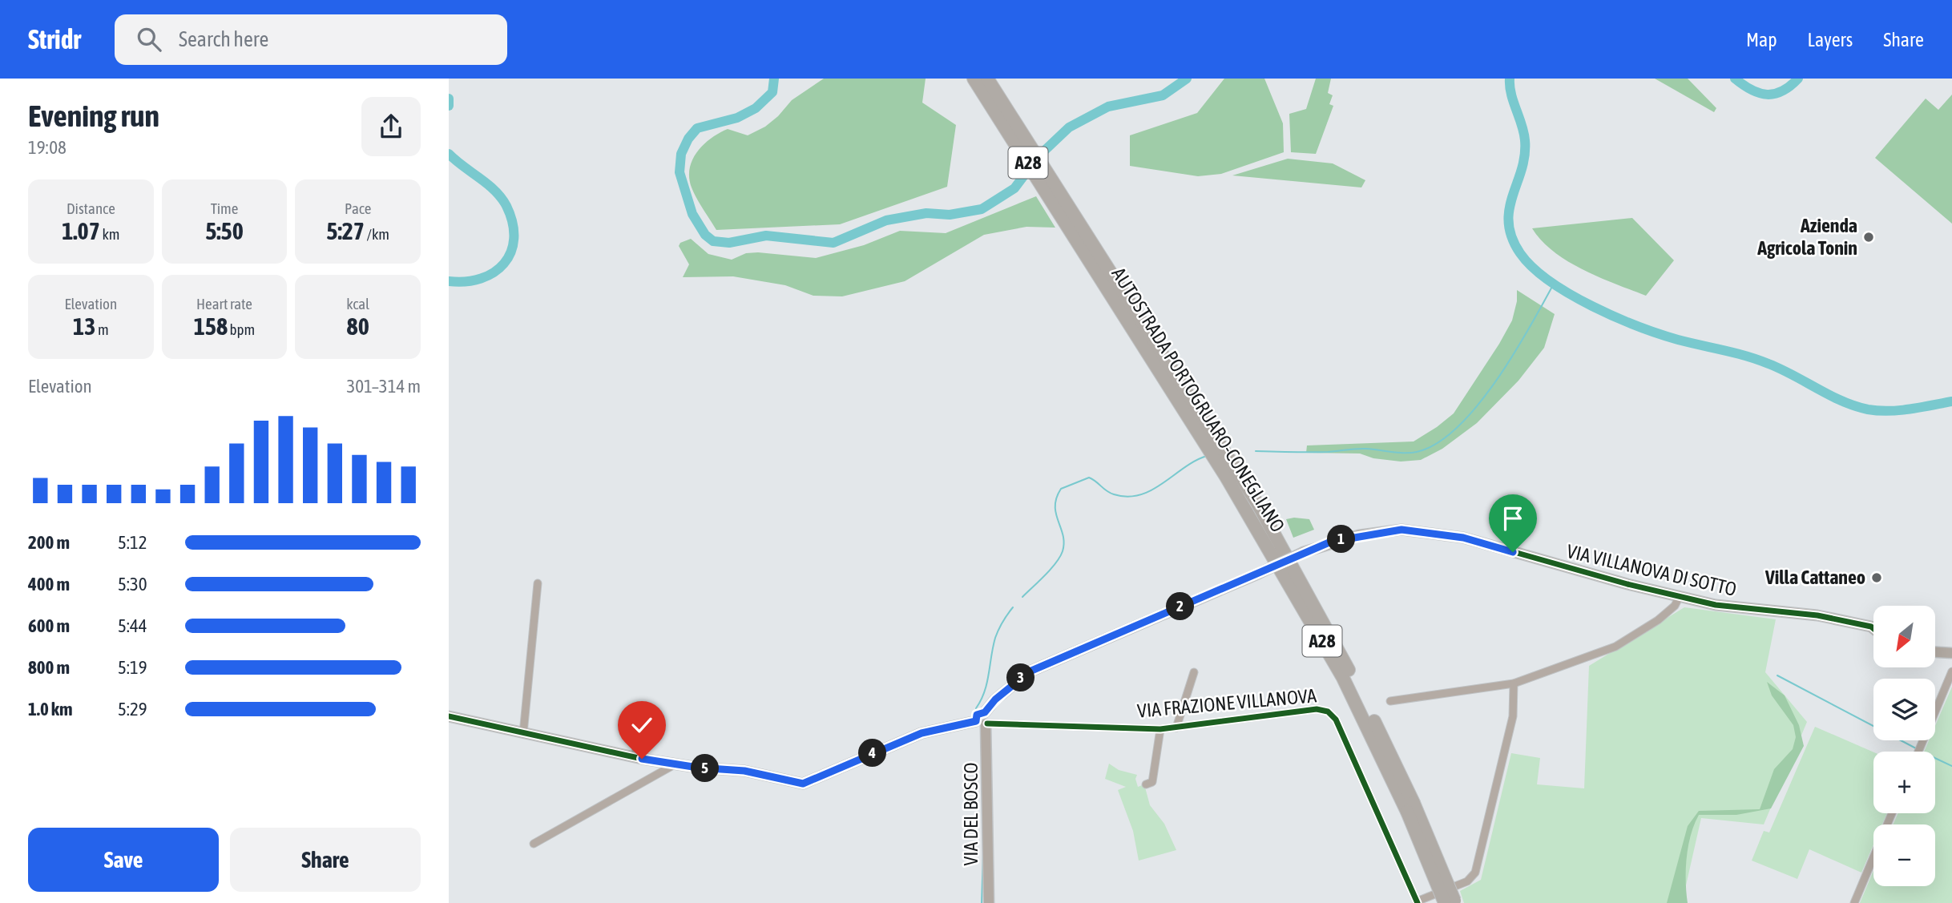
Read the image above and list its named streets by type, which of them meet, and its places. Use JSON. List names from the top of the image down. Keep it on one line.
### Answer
{"streets":{"highway":["A28","AUTOSTRADA PORTOGRUARO-CONEGLIANO"],"street":["VIA VILLANOVA DI SOTTO","VIA FRAZIONE VILLANOVA","VIA DEL BOSCO"]},"crossings":[["VIA VILLANOVA DI SOTTO","VIA DEL BOSCO"],["VIA FRAZIONE VILLANOVA","VIA DEL BOSCO"]],"places":["Azienda Agricola Tonin","Villa Cattaneo"],"north":"bottom left","page":{"header":"Stridr","search":"Search here","nav":["Map","Layers","Share"],"heading":["Evening run","19:08"],"stats":[["Distance","1.07 km"],["Time","5:50"],["Pace","5:27 /km"],["Elevation","13 m"],["Heart rate","158 bpm"],["kcal","80"]],"chart":["Elevation","301–314 m"],"list":[{"name":"200 m","note":"5:12"},{"name":"400 m","note":"5:30"},{"name":"600 m","note":"5:44"},{"name":"800 m","note":"5:19"},{"name":"1.0 km","note":"5:29"}],"pins":["1","2","3","4","5"],"map_buttons":["+","−"],"buttons":["Save","Share"]}}
